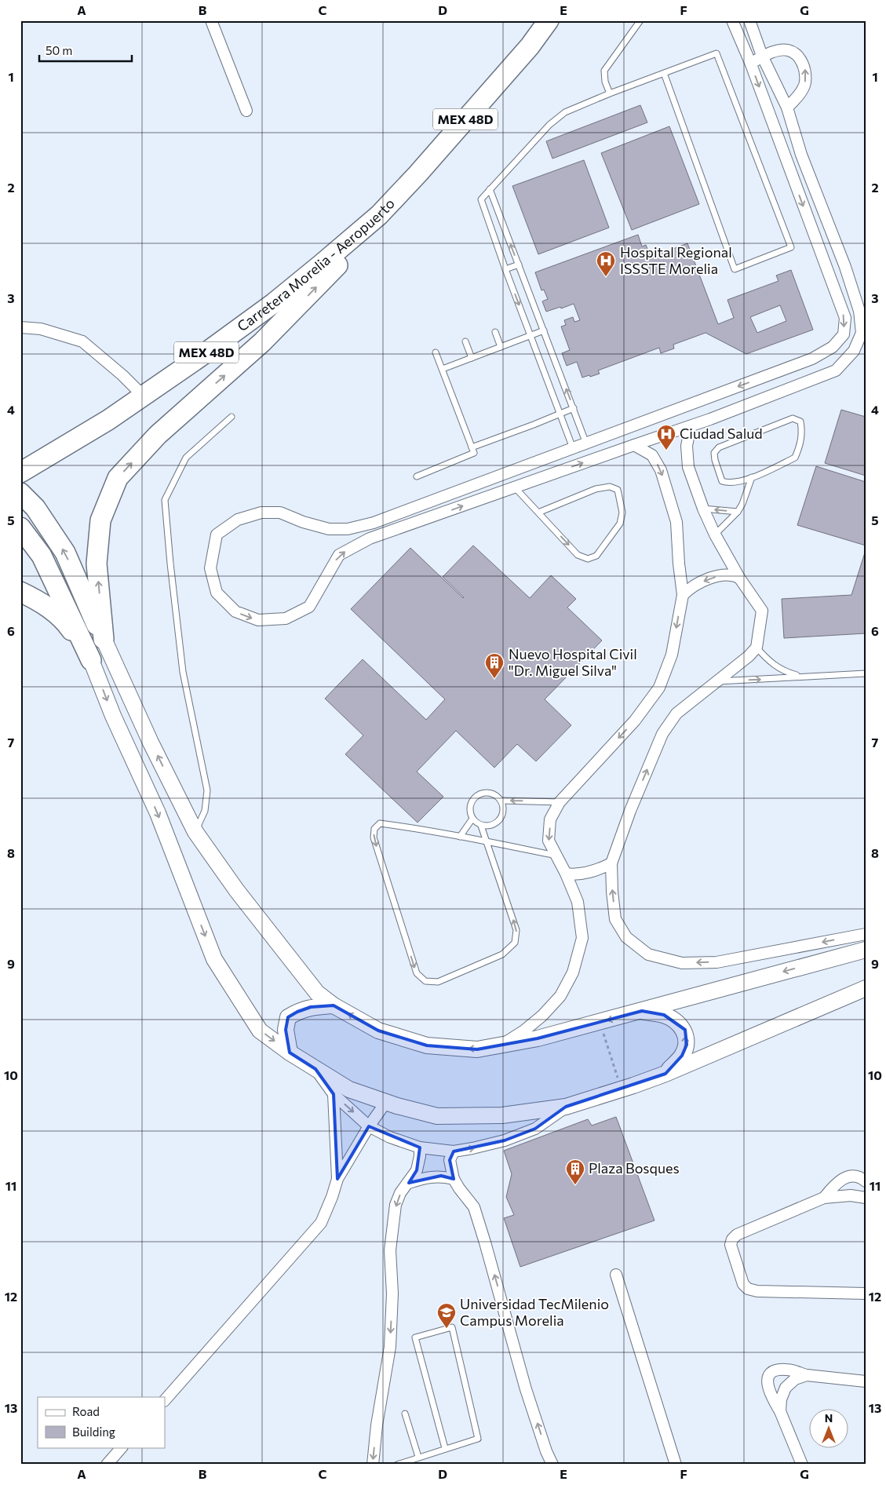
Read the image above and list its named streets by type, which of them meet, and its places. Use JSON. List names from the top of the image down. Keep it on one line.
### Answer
{"streets":{"highway":["MEX 48D","Carretera Morelia - Aeropuerto"]},"places":{"hospital":["Hospital Regional ISSSTE Morelia","Ciudad Salud"],"building":["Nuevo Hospital Civil \"Dr. Miguel Silva\"","Plaza Bosques"],"school or university":["Universidad TecMilenio Campus Morelia"]},"legend":["Road","Building"],"scale_bar":"50 m","north":"top","grid":{"columns":["A","B","C","D","E","F","G"],"rows":["1","2","3","4","5","6","7","8","9","10","11","12","13"]}}
